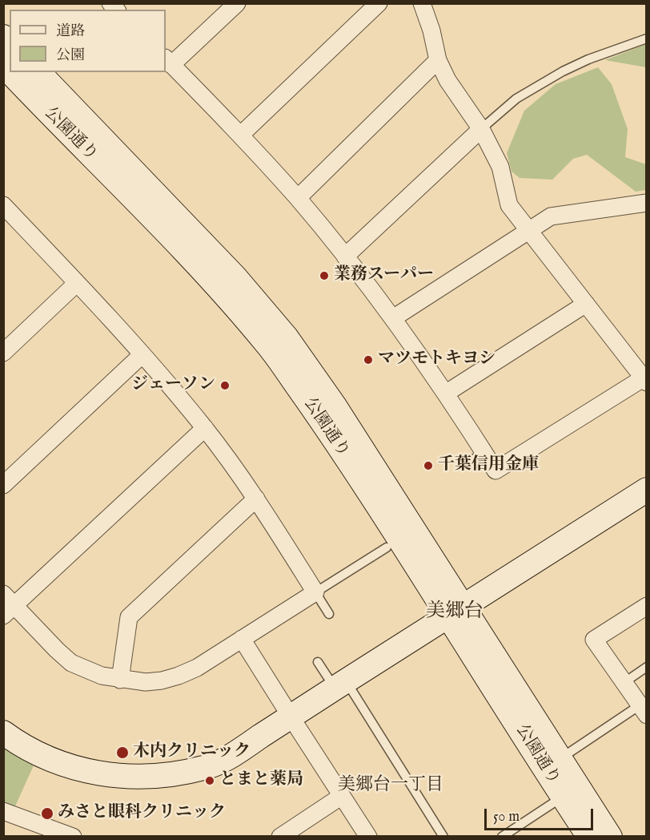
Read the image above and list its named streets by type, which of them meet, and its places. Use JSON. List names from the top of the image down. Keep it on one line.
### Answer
{"streets":{"street":["公園通り"]},"districts":["美郷台","美郷台一丁目"],"places":["業務スーパー","マツモトキヨシ","ジェーソン","千葉信用金庫","木内クリニック","とまと薬局","みさと眼科クリニック"],"legend":["道路","公園"],"scale_bar":"50 m"}
